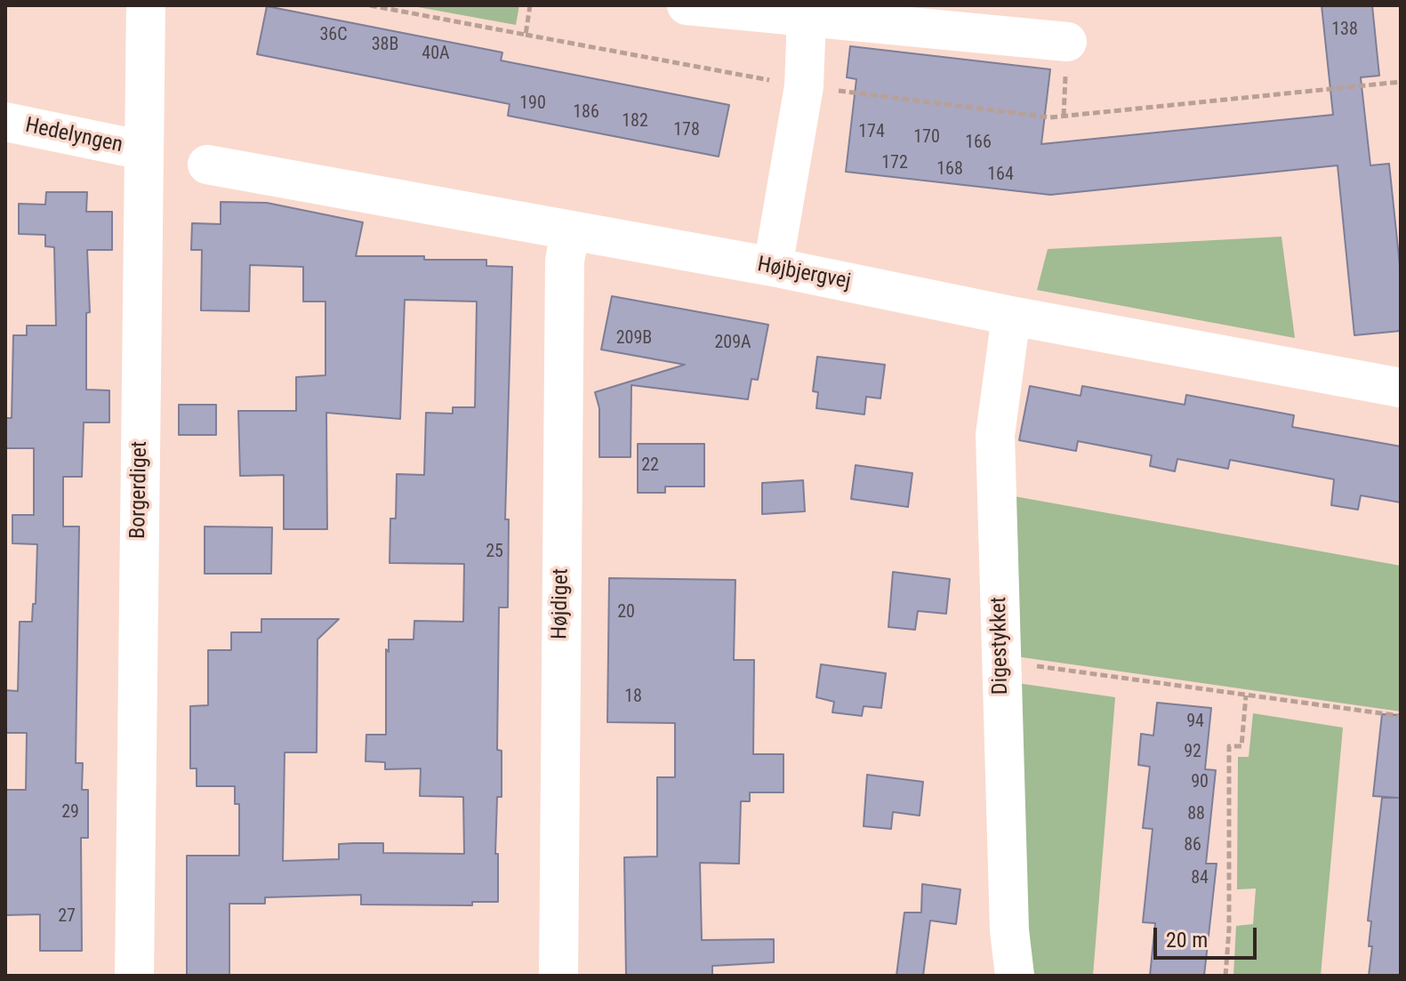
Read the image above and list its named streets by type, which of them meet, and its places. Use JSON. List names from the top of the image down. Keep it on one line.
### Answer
{"streets":{"street":["Hedelyngen","Højbjergvej","Borgerdiget","Højdiget","Digestykket"]},"crossings":[["Hedelyngen","Borgerdiget"],["Højbjergvej","Højdiget"],["Højbjergvej","Digestykket"]],"house_numbers":["138","36C","38B","40A","190","186","182","178","174","170","166","172","168","164","209B","209A","22","25","20","18","94","92","90","29","88","86","84","27"],"scale_bar":"20 m"}
